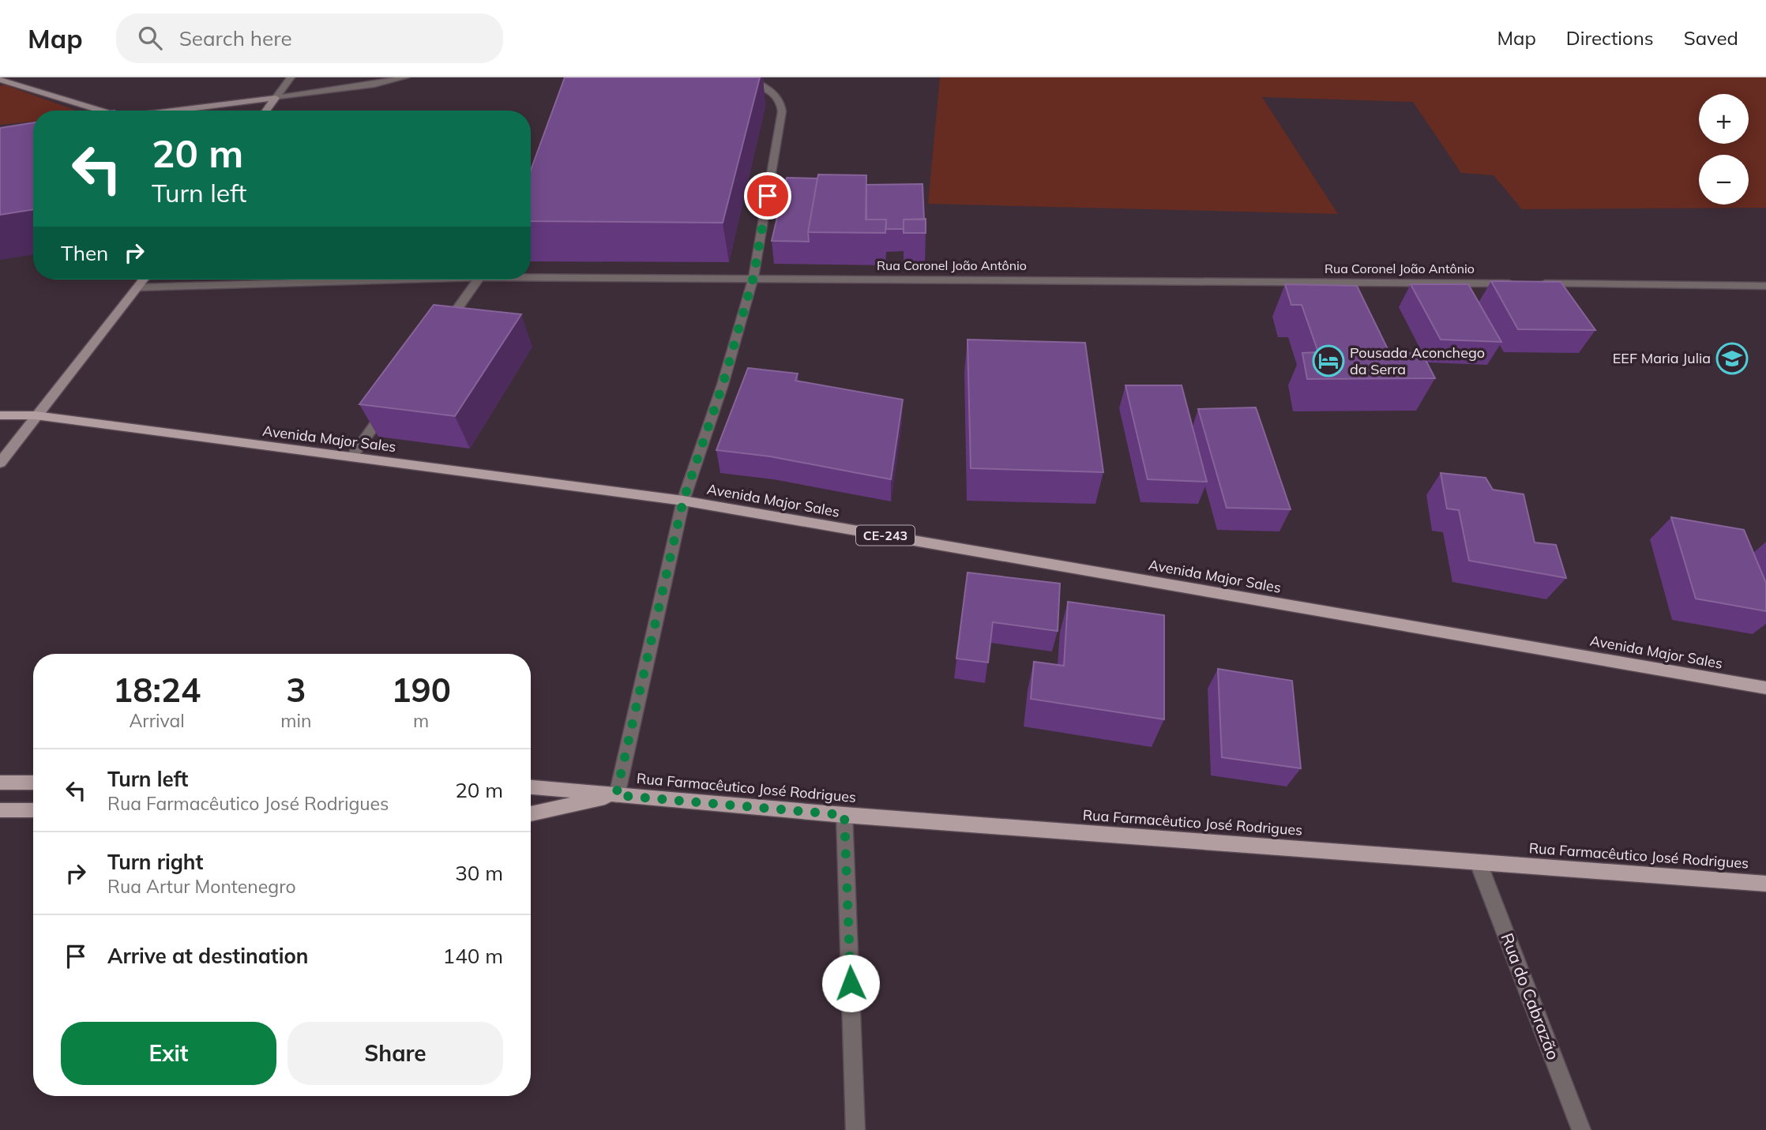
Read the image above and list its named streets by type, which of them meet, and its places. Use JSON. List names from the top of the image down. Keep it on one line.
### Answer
{"streets":{"main road":["Avenida Major Sales","CE-243","Rua Farmacêutico José Rodrigues"],"street":["Rua Coronel João Antônio","Rua do Cabrazão"]},"crossings":[["Rua Farmacêutico José Rodrigues","Rua do Cabrazão"]],"places":{"school or university":["EEF Maria Julia"],"hotel":["Pousada Aconchego da Serra"]},"page":{"header":"Map","search":"Search here","nav":["Map","Directions","Saved"],"map_buttons":["+","−"],"turn":["20 m","Turn left"],"then":"Then","eta":["18:24","Arrival","3","min","190","m"],"list":[{"name":"Turn left","note":"Rua Farmacêutico José Rodrigues","value":"20 m"},{"name":"Turn right","note":"Rua Artur Montenegro","value":"30 m"},{"name":"Arrive at destination","value":"140 m"}],"buttons":["Exit","Share"]}}
